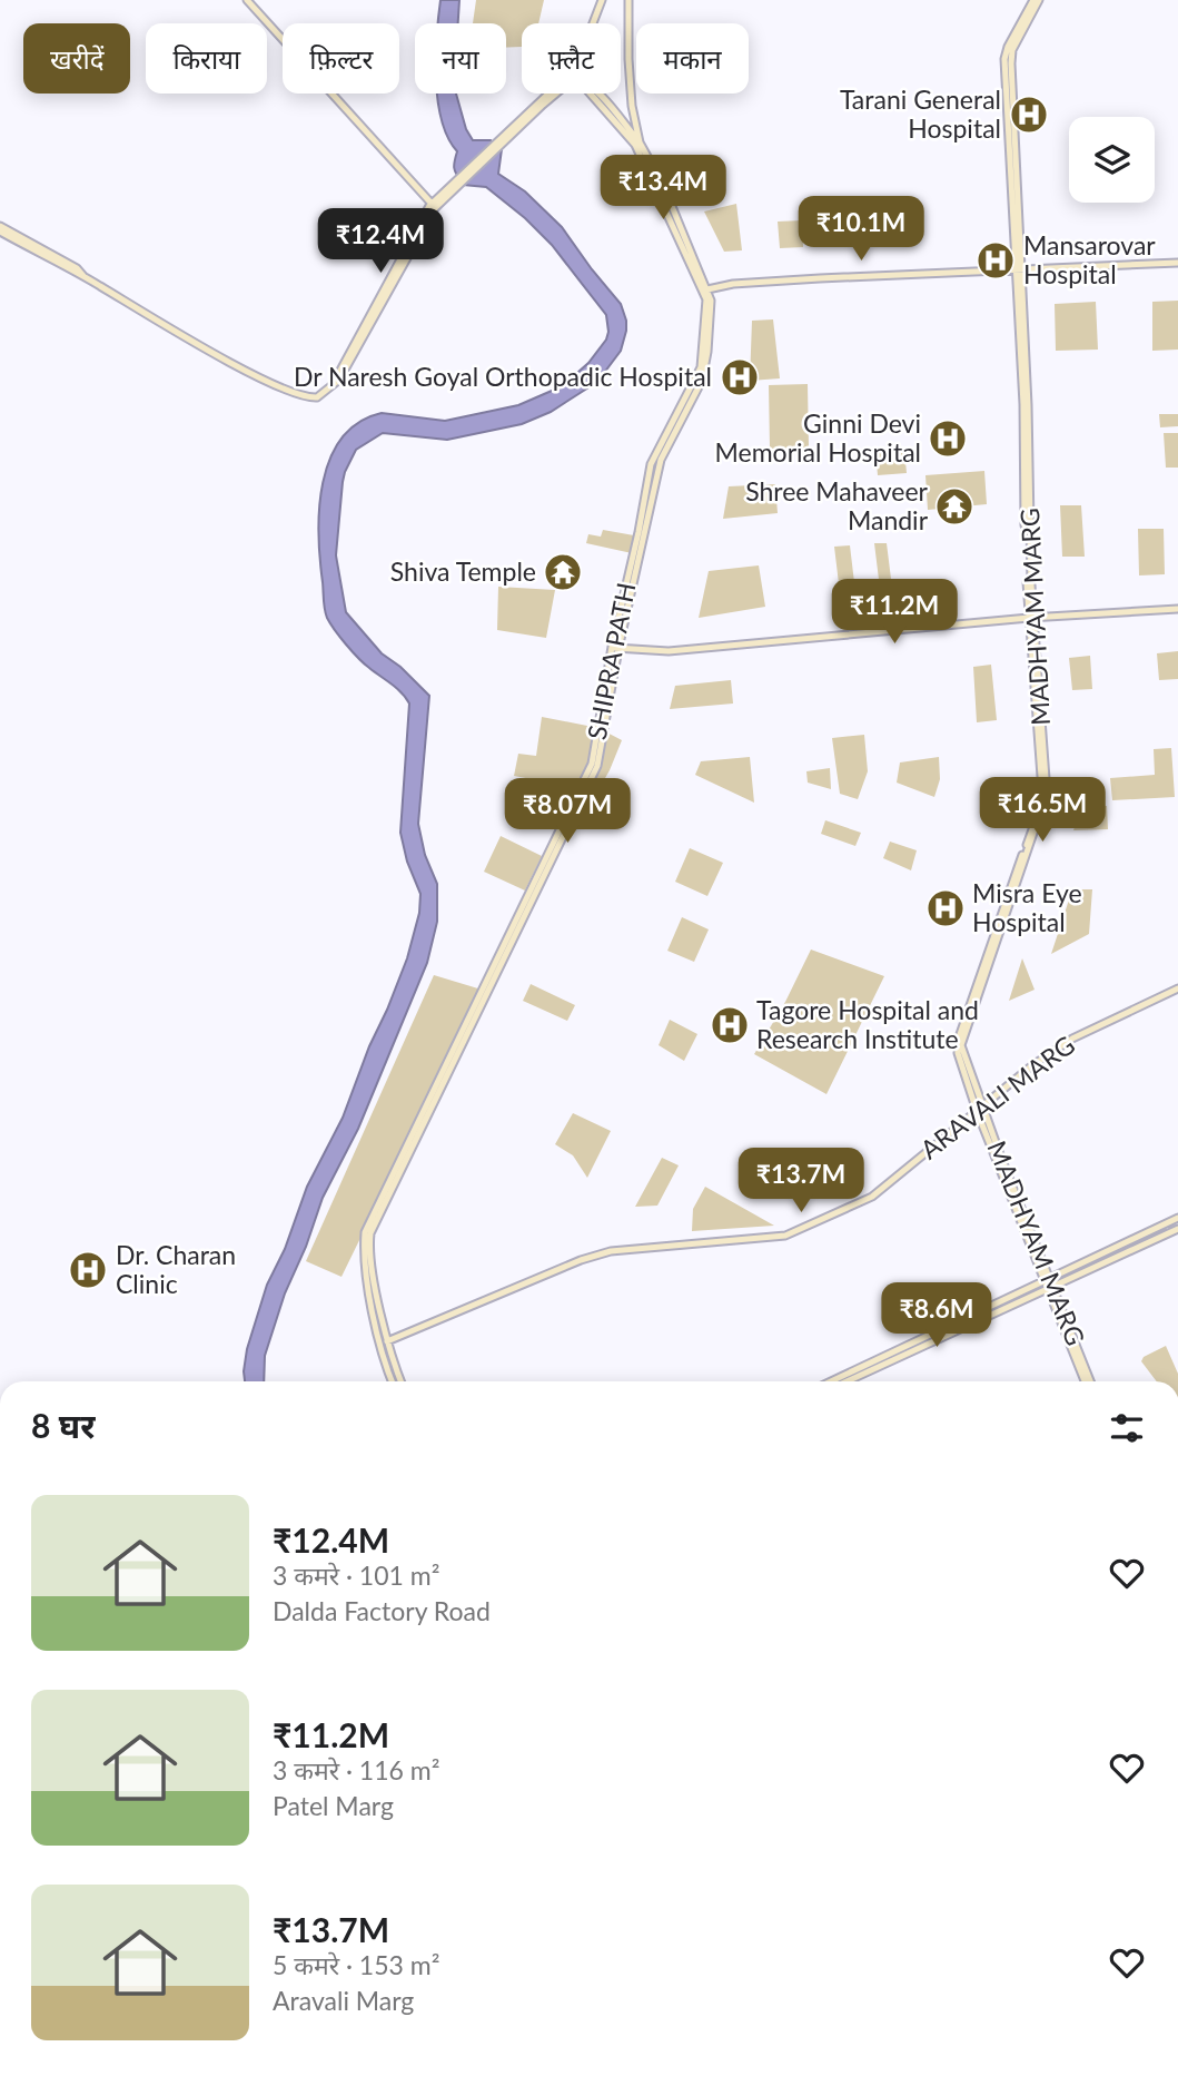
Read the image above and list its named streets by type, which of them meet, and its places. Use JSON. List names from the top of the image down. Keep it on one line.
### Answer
{"streets":{"street":["MADHYAM MARG","SHIPRA PATH","ARAVALI MARG"]},"crossings":[["MADHYAM MARG","ARAVALI MARG"],["SHIPRA PATH","ARAVALI MARG"]],"places":{"hospital":["Tarani General Hospital","Mansarovar Hospital","Dr Naresh Goyal Orthopadic Hospital","Ginni Devi Memorial Hospital","Misra Eye Hospital","Tagore Hospital and Research Institute","Dr. Charan Clinic"],"temple":["Shree Mahaveer Mandir","Shiva Temple"]},"page":{"chip":["खरीदें","किराया","फ़िल्टर","नया","फ़्लैट","मकान"],"price":["₹13.4M","₹10.1M","₹12.4M","₹11.2M","₹16.5M","₹8.07M","₹13.7M","₹8.6M"],"heading":"8 घर","list":[{"name":"₹12.4M","note":"3 कमरे · 101 m² · Dalda Factory Road"},{"name":"₹11.2M","note":"3 कमरे · 116 m² · Patel Marg"},{"name":"₹13.7M","note":"5 कमरे · 153 m² · Aravali Marg"}]}}
